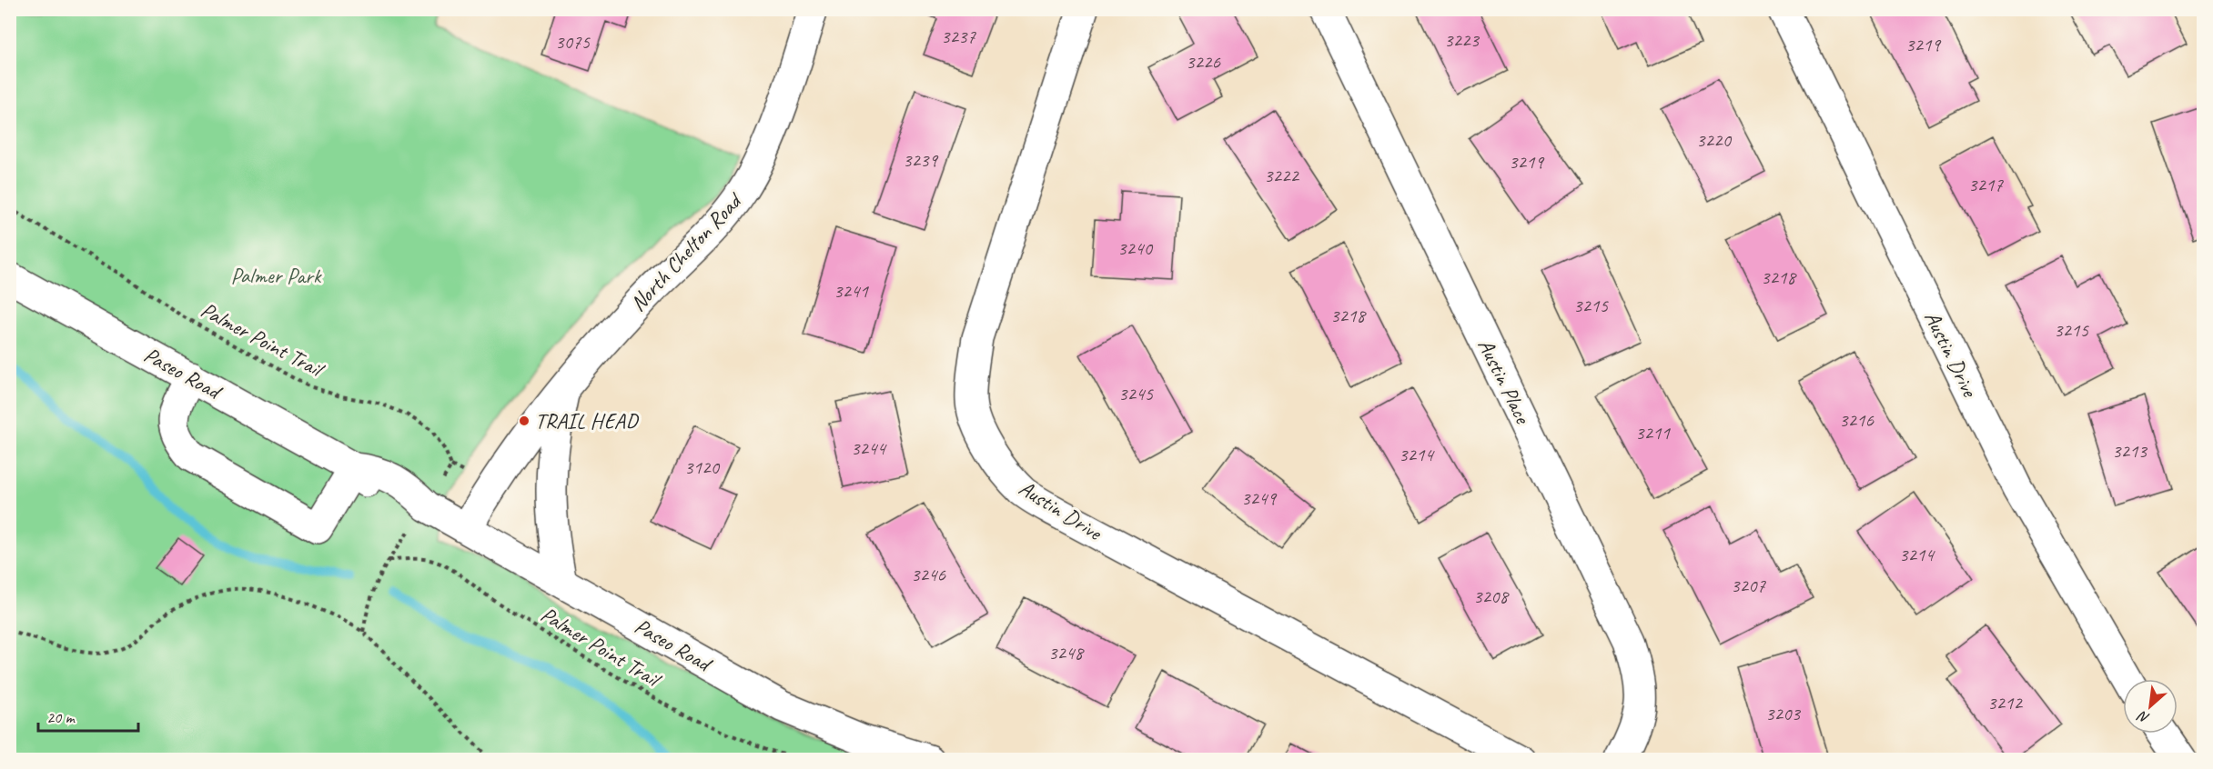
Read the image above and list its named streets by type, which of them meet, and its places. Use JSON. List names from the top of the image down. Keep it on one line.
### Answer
{"streets":{"street":["North Chelton Road","Austin Drive","Paseo Road","Austin Place"],"path":["Palmer Point Trail"]},"crossings":[["North Chelton Road","Paseo Road"],["Palmer Point Trail","Paseo Road"]],"parks":["Palmer Park"],"places":["TRAIL HEAD"],"house_numbers":["3237","3223","3075","3219","3226","3220","3239","3219","3222","3217","3240","3218","3241","3215","3218","3215","3245","3216","3211","3244","3213","3214","3120","3249","3214","3246","3207","3208","3248","3212","3203"],"scale_bar":"20 m","north":"bottom left"}
